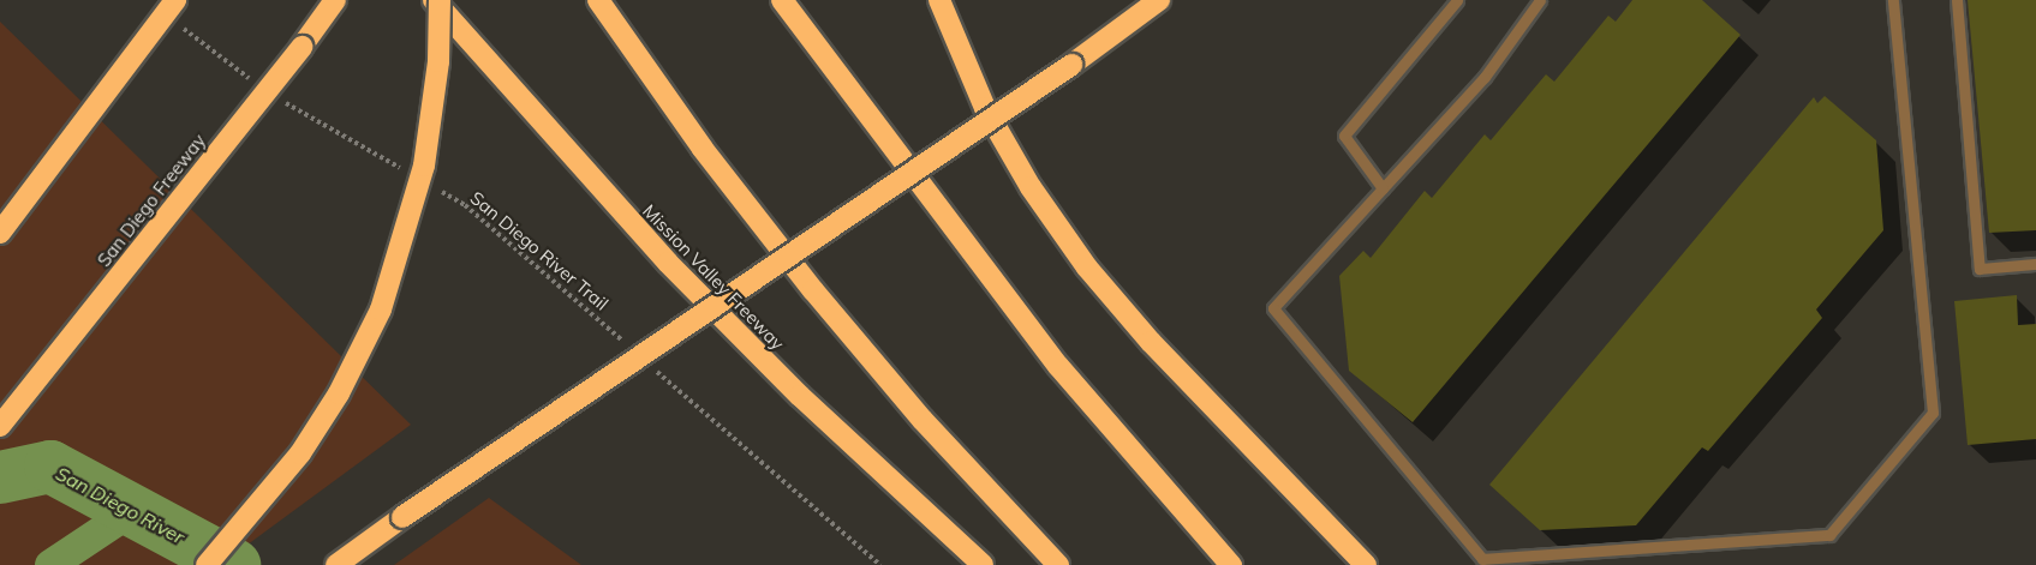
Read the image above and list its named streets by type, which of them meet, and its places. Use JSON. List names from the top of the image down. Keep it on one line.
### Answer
{"streets":{"highway":["San Diego Freeway","Mission Valley Freeway"],"path":["San Diego River Trail"]},"water":["San Diego River"]}
